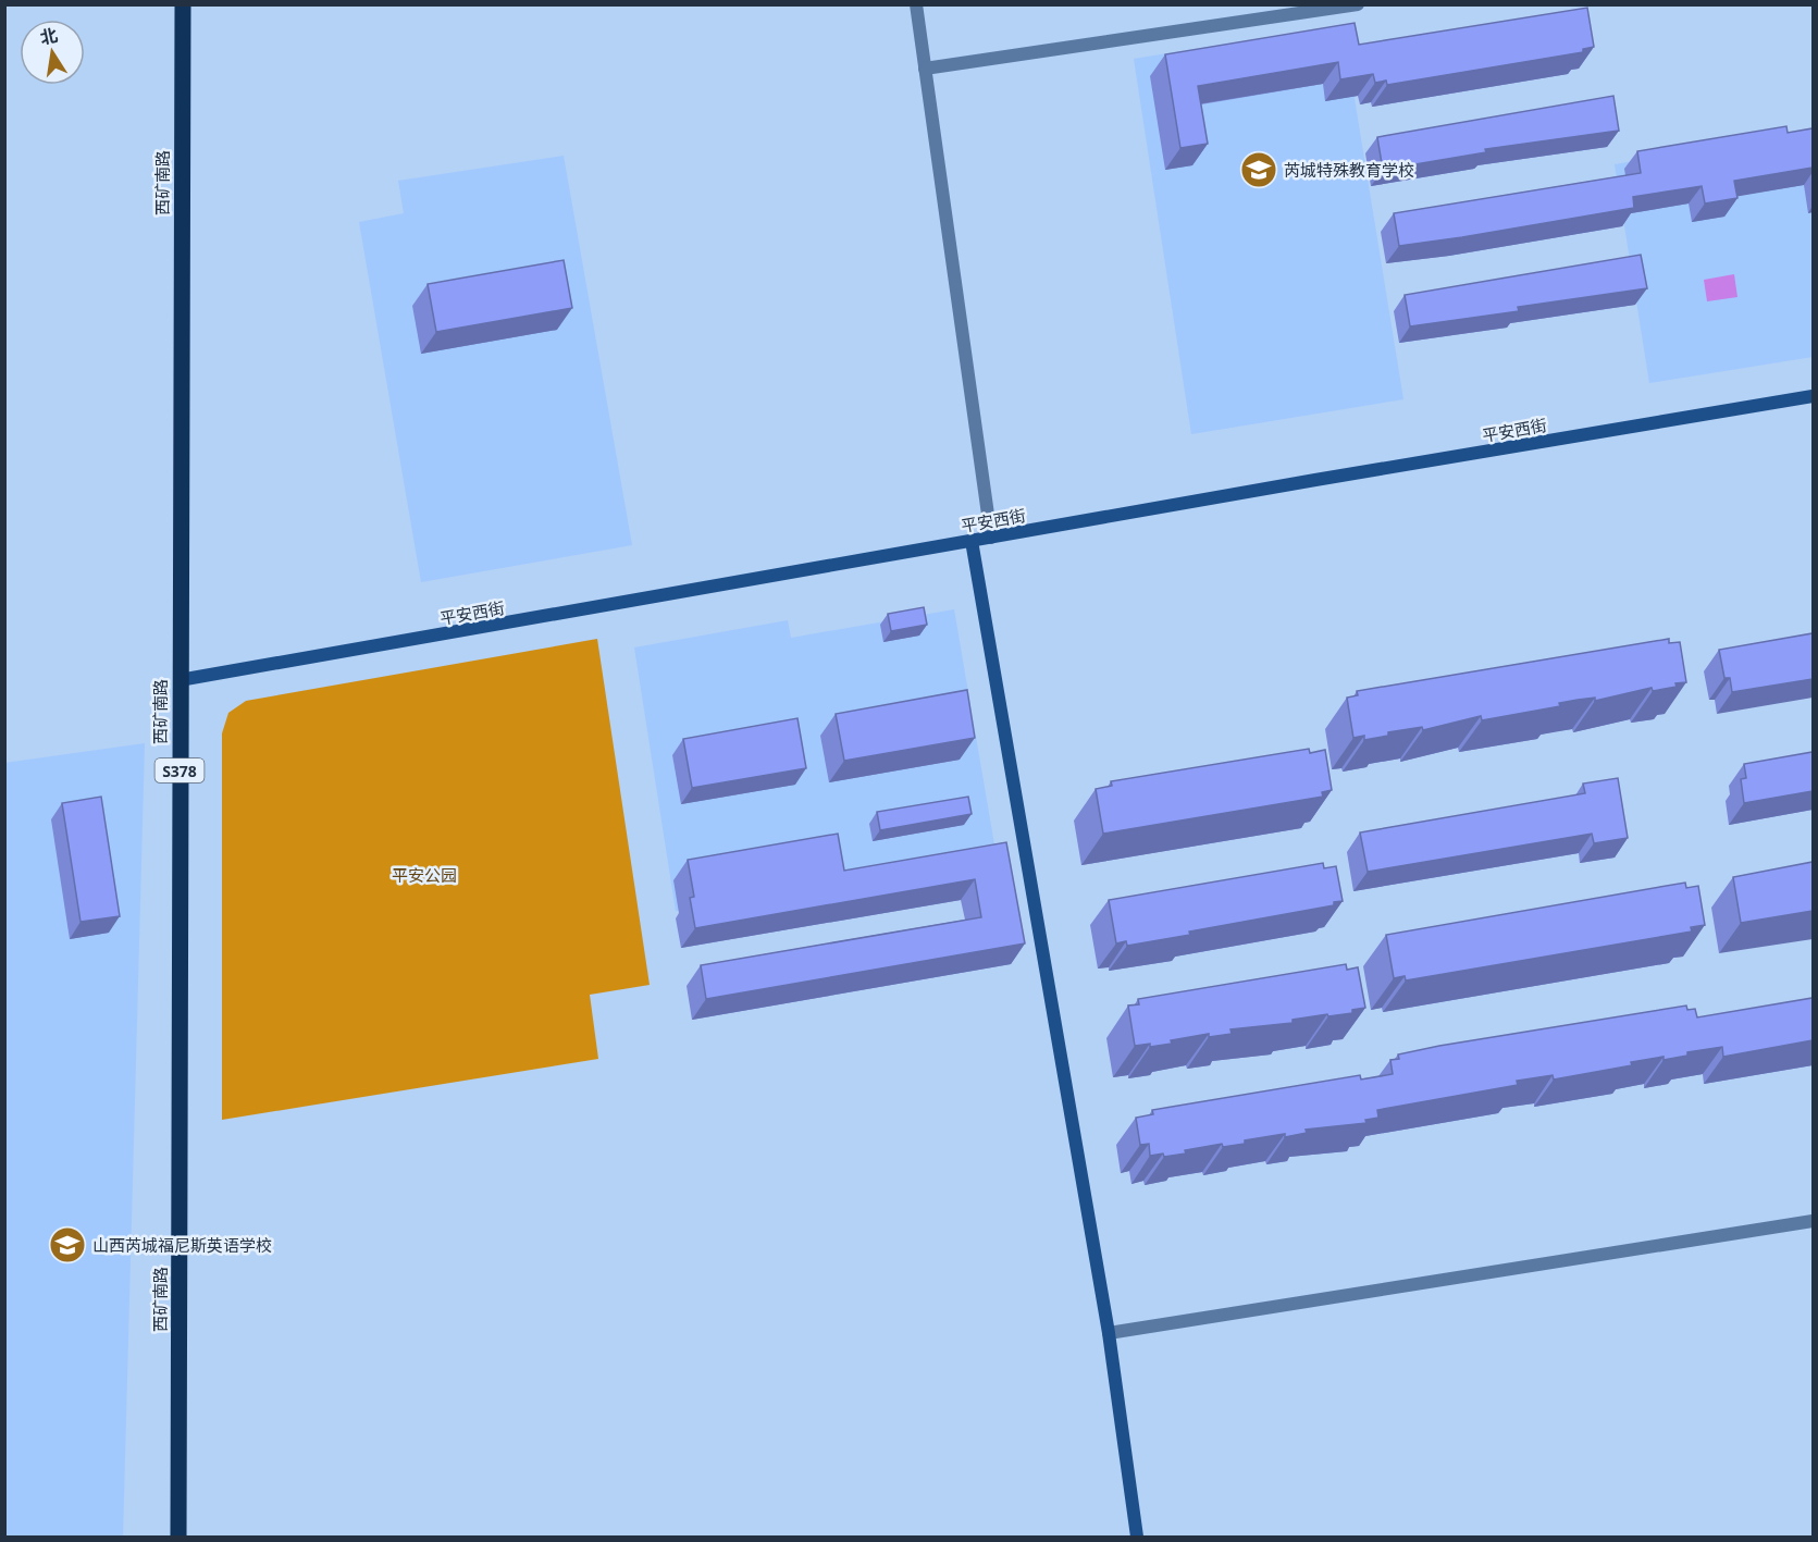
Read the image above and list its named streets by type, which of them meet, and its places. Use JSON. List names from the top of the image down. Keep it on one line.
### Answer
{"streets":{"main road":["西矿南路","S378"],"street":["平安西街"]},"crossings":[["西矿南路","平安西街"]],"parks":["平安公园"],"places":{"school or university":["芮城特殊教育学校","山西芮城福尼斯英语学校"]},"north":"top"}
